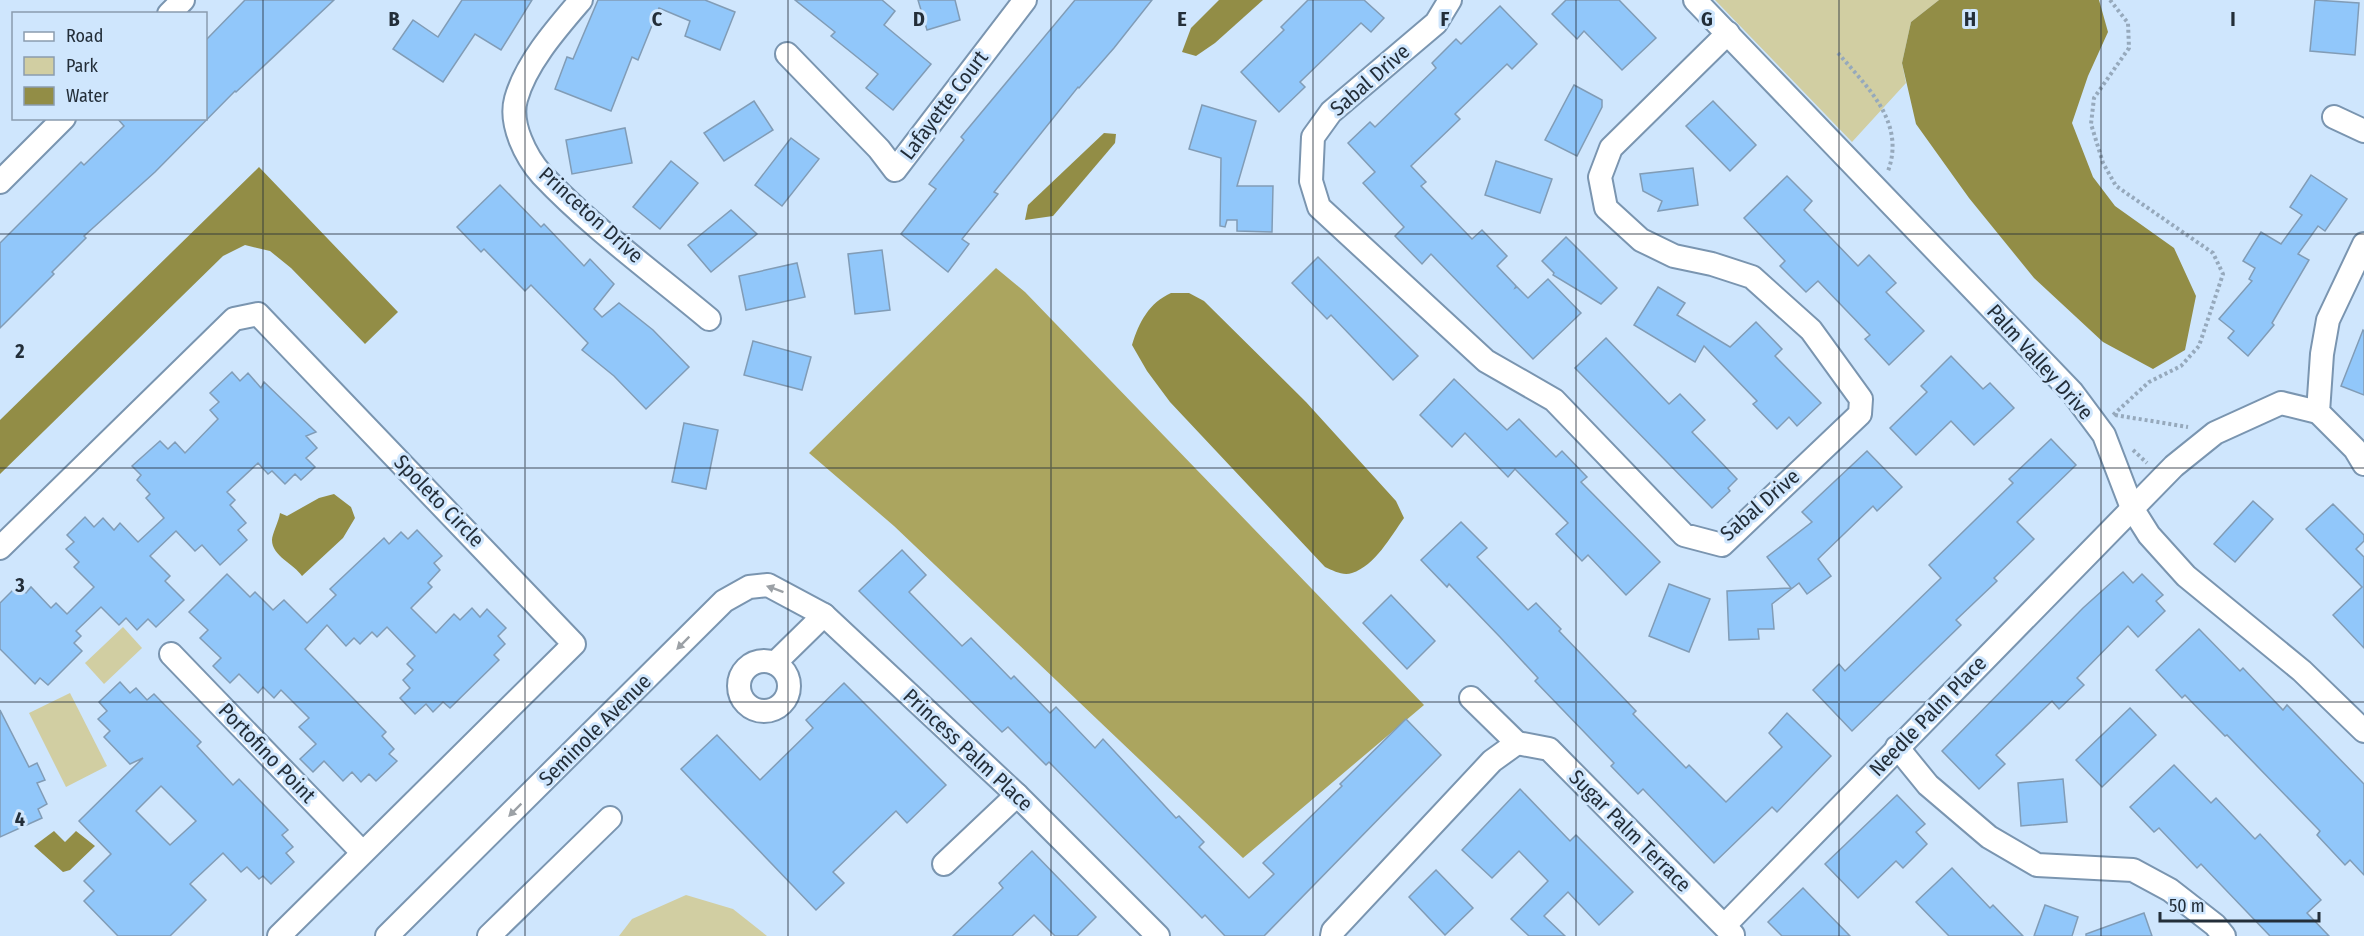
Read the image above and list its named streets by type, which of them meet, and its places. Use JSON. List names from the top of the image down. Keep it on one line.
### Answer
{"streets":{"street":["Sabal Drive","Lafayette Court","Princeton Drive","Palm Valley Drive","Spoleto Circle","Needle Palm Place","Seminole Avenue","Princess Palm Place","Portofino Point","Sugar Palm Terrace"]},"crossings":[["Sabal Drive","Palm Valley Drive"],["Palm Valley Drive","Needle Palm Place"],["Spoleto Circle","Portofino Point"],["Needle Palm Place","Sugar Palm Terrace"],["Seminole Avenue","Princess Palm Place"]],"legend":["Road","Park","Water"],"scale_bar":"50 m","grid":{"columns":["B","C","D","E","F","G","H","I"],"rows":["2","3","4"]}}
